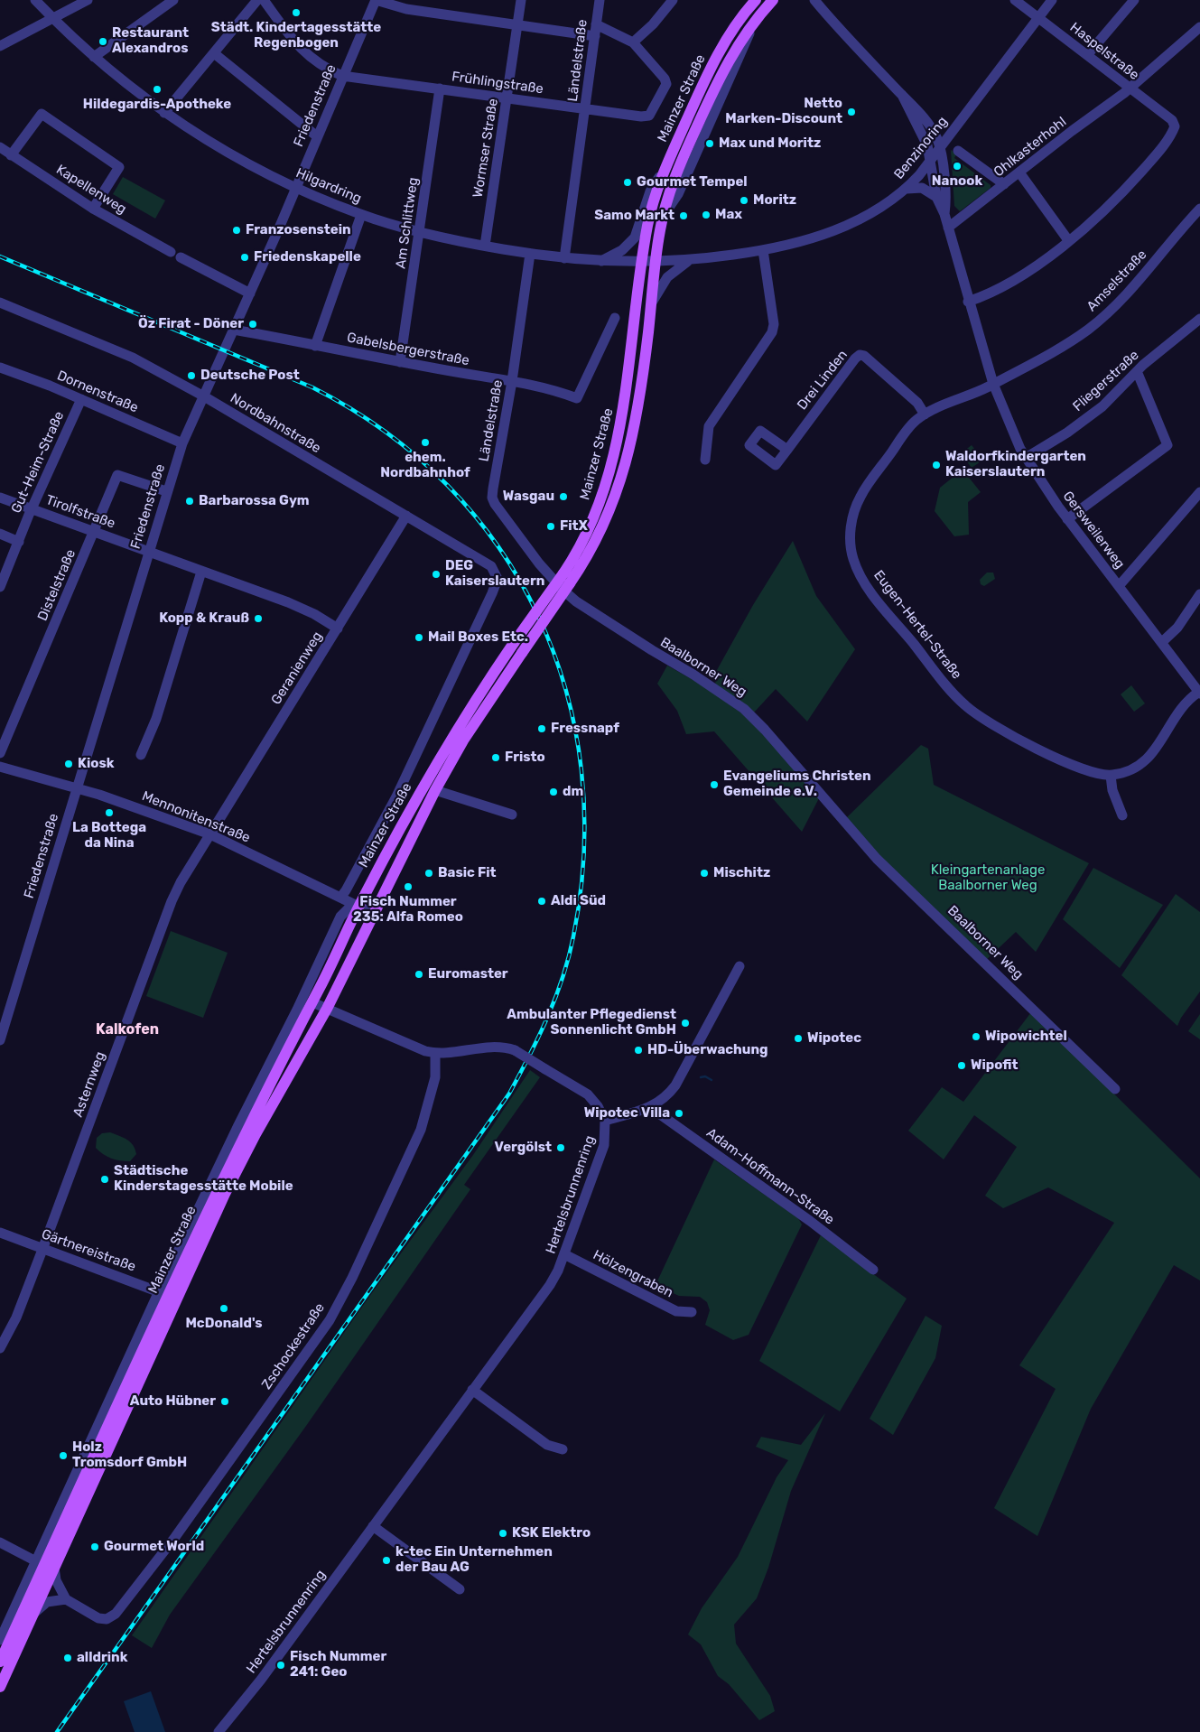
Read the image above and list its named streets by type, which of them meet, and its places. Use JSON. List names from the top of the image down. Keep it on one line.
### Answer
{"streets":{"main road":["Mainzer Straße"],"street":["Haspelstraße","Ländelstraße","Frühlingstraße","Friedenstraße","Ohlkasterhohl","Wormser Straße","Benzinoring","Hilgardring","Kapellenweg","Am Schlittweg","Amselstraße","Gabelsbergerstraße","Drei Linden","Fliegerstraße","Dornenstraße","Nordbahnstraße","Gut-Heim-Straße","Tirolfstraße","Gersweilerweg","Distelstraße","Eugen-Hertel-Straße","Baalborner Weg","Geranienweg","Mennonitenstraße","Asternweg","Adam-Hoffmann-Straße","Hertelsbrunnenring","Gärtnereistraße","Hölzengraben","Zschockestraße"]},"crossings":[["Haspelstraße","Ohlkasterhohl"],["Haspelstraße","Benzinoring"],["Ländelstraße","Frühlingstraße"],["Ländelstraße","Hilgardring"],["Ländelstraße","Gabelsbergerstraße"],["Ländelstraße","Baalborner Weg"],["Frühlingstraße","Friedenstraße"],["Frühlingstraße","Wormser Straße"],["Frühlingstraße","Am Schlittweg"],["Mainzer Straße","Benzinoring"],["Mainzer Straße","Hilgardring"],["Mainzer Straße","Nordbahnstraße"],["Mainzer Straße","Mennonitenstraße"],["Mainzer Straße","Hertelsbrunnenring"],["Mainzer Straße","Gärtnereistraße"],["Friedenstraße","Hilgardring"],["Friedenstraße","Gabelsbergerstraße"],["Friedenstraße","Dornenstraße"],["Friedenstraße","Nordbahnstraße"],["Friedenstraße","Tirolfstraße"],["Friedenstraße","Distelstraße"],["Friedenstraße","Mennonitenstraße"],["Ohlkasterhohl","Gersweilerweg"],["Wormser Straße","Hilgardring"],["Benzinoring","Hilgardring"],["Benzinoring","Gersweilerweg"],["Hilgardring","Am Schlittweg"],["Am Schlittweg","Gabelsbergerstraße"],["Amselstraße","Gersweilerweg"],["Amselstraße","Eugen-Hertel-Straße"],["Drei Linden","Eugen-Hertel-Straße"],["Fliegerstraße","Gersweilerweg"],["Dornenstraße","Gut-Heim-Straße"],["Nordbahnstraße","Geranienweg"],["Gut-Heim-Straße","Tirolfstraße"],["Tirolfstraße","Distelstraße"],["Tirolfstraße","Geranienweg"],["Gersweilerweg","Eugen-Hertel-Straße"],["Geranienweg","Mennonitenstraße"],["Geranienweg","Asternweg"],["Mennonitenstraße","Asternweg"],["Asternweg","Gärtnereistraße"],["Hertelsbrunnenring","Hölzengraben"],["Hertelsbrunnenring","Zschockestraße"]],"districts":["Kalkofen"],"parks":["Kleingartenanlage Baalborner Weg"],"places":["Städt. Kindertagesstätte Regenbogen","Restaurant Alexandros","Hildegardis-Apotheke","Netto Marken-Discount","Max und Moritz","Nanook","Gourmet Tempel","Moritz","Max","Samo Markt","Franzosenstein","Friedenskapelle","Öz Firat - Döner","Deutsche Post","ehem. Nordbahnhof","Waldorfkindergarten Kaiserslautern","Wasgau","Barbarossa Gym","FitX","DEG Kaiserslautern","Kopp & Krauß","Mail Boxes Etc.","Fressnapf","Fristo","Kiosk","Evangeliums Christen Gemeinde e.V.","dm","La Bottega da Nina","Basic Fit","Mischitz","Fisch Nummer 235: Alfa Romeo","Aldi Süd","Euromaster","Ambulanter Pflegedienst Sonnenlicht GmbH","Wipowichtel","Wipotec","HD-Überwachung","Wipofit","Wipotec Villa","Vergölst","Städtische Kinderstagesstätte Mobile","McDonald's","Auto Hübner","Holz Tromsdorf GmbH","KSK Elektro","Gourmet World","k-tec Ein Unternehmen der Bau AG","alldrink","Fisch Nummer 241: Geo"]}
